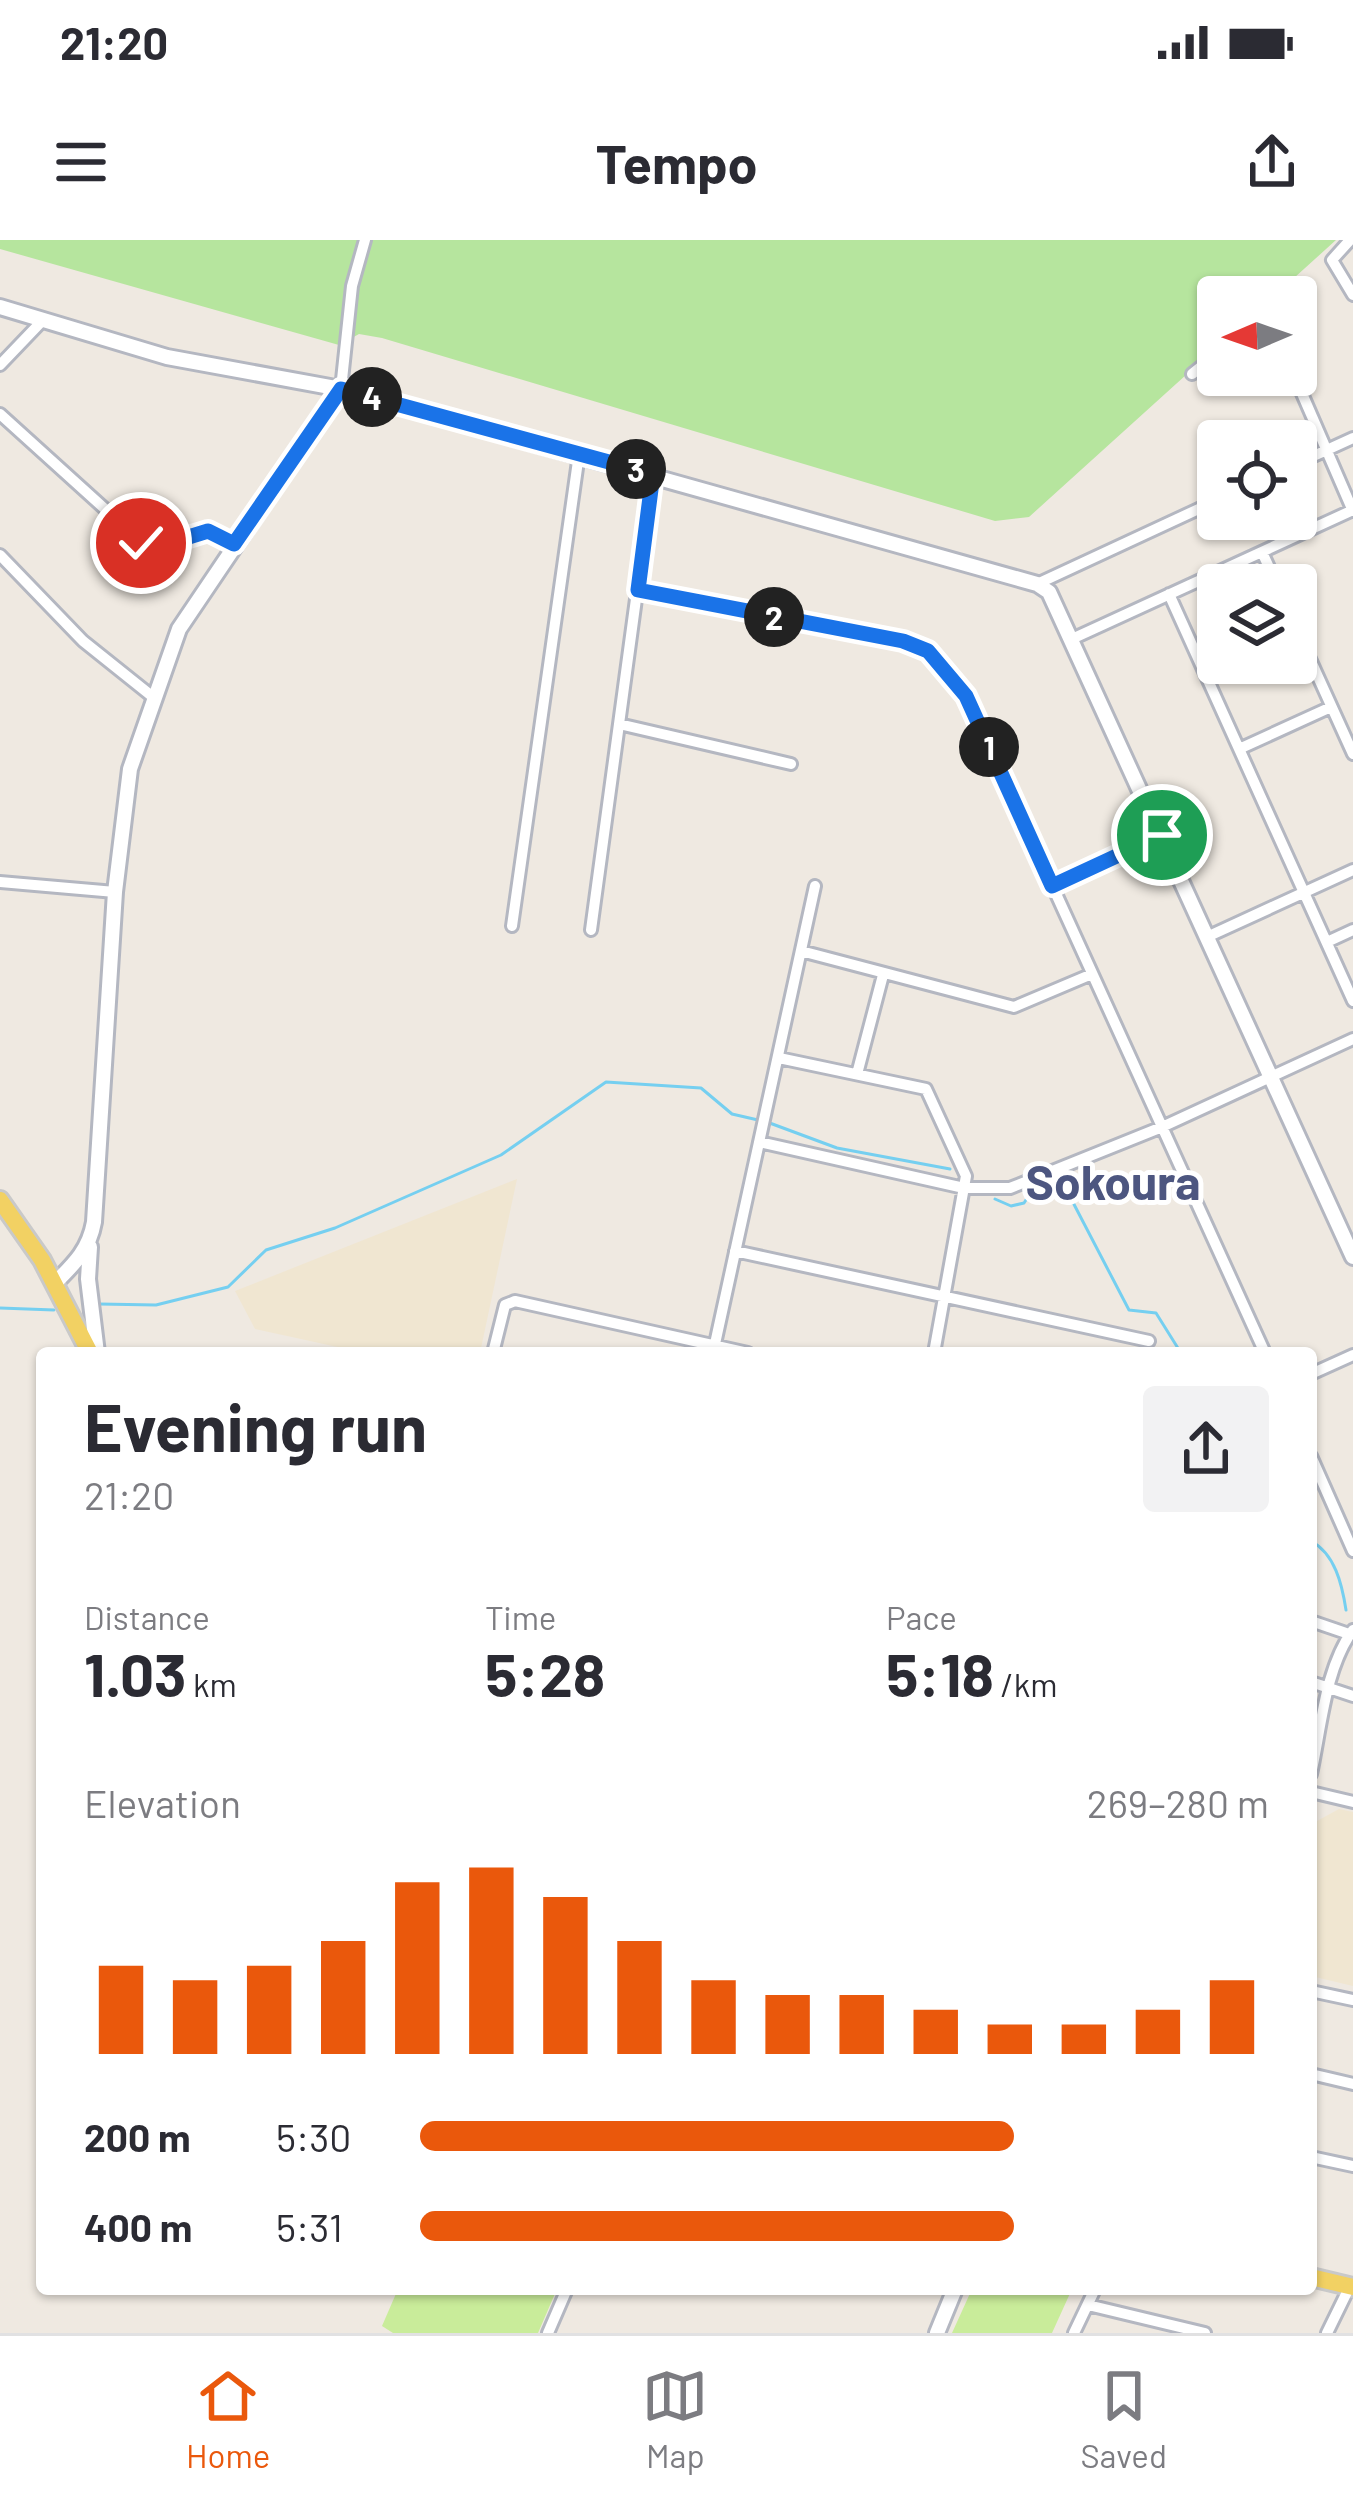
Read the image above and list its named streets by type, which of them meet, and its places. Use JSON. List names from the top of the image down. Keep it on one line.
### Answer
{"districts":["Sokoura"],"north":"left","page":{"status":"21:20","header":"Tempo","pins":["4","3","2","1"],"heading":["Evening run","21:20"],"stats":[["Distance","1.03 km"],["Time","5:28"],["Pace","5:18 /km"]],"chart":["Elevation","269–280 m"],"list":[{"name":"200 m","note":"5:30"},{"name":"400 m","note":"5:31"}],"tabs":["Home","Map","Saved"]}}
